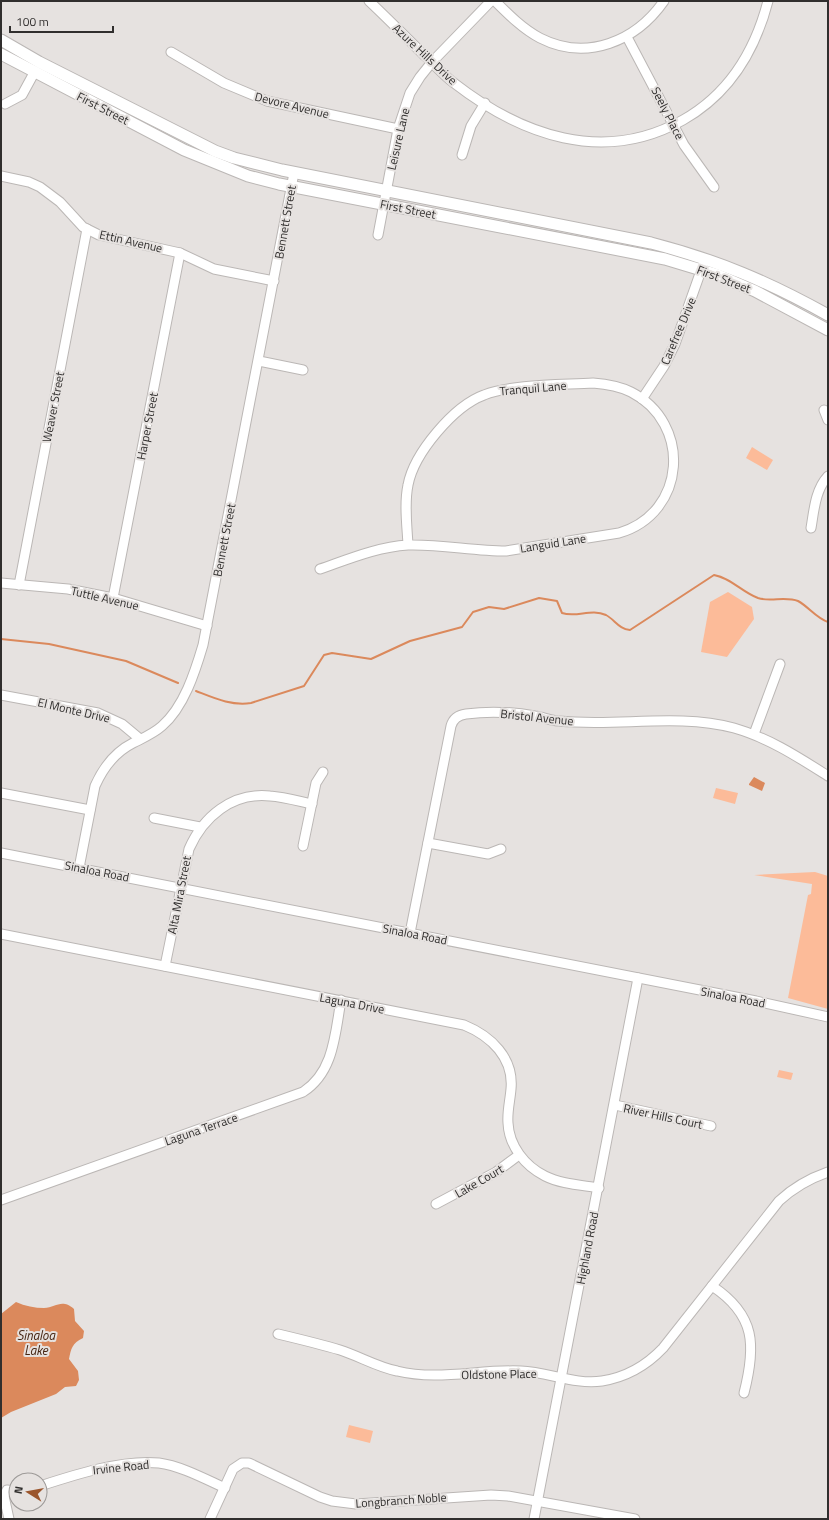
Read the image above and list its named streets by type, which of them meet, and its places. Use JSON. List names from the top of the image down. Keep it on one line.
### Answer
{"streets":{"main road":["First Street"],"street":["Azure Hills Drive","Devore Avenue","Seely Place","Leisure Lane","Bennett Street","Ettin Avenue","Carefree Drive","Tranquil Lane","Weaver Street","Harper Street","Languid Lane","Tuttle Avenue","El Monte Drive","Bristol Avenue","Sinaloa Road","Alta Mira Street","Laguna Drive","River Hills Court","Laguna Terrace","Lake Court","Highland Road","Oldstone Place","Irvine Road","Longbranch Noble"]},"crossings":[["Azure Hills Drive","Seely Place"],["Azure Hills Drive","Leisure Lane"],["Devore Avenue","Leisure Lane"],["First Street","Leisure Lane"],["First Street","Bennett Street"],["First Street","Carefree Drive"],["Bennett Street","Ettin Avenue"],["Bennett Street","Tuttle Avenue"],["Bennett Street","El Monte Drive"],["Bennett Street","Sinaloa Road"],["Ettin Avenue","Weaver Street"],["Ettin Avenue","Harper Street"],["Carefree Drive","Tranquil Lane"],["Carefree Drive","Languid Lane"],["Tranquil Lane","Languid Lane"],["Weaver Street","Tuttle Avenue"],["Harper Street","Tuttle Avenue"],["Bristol Avenue","Sinaloa Road"],["Sinaloa Road","Alta Mira Street"],["Sinaloa Road","Highland Road"],["Alta Mira Street","Laguna Drive"],["Laguna Drive","Laguna Terrace"],["Laguna Drive","Lake Court"],["Laguna Drive","Highland Road"],["River Hills Court","Highland Road"],["Highland Road","Oldstone Place"],["Highland Road","Longbranch Noble"],["Irvine Road","Longbranch Noble"]],"water":["Sinaloa Lake"],"scale_bar":"100 m","north":"left"}
